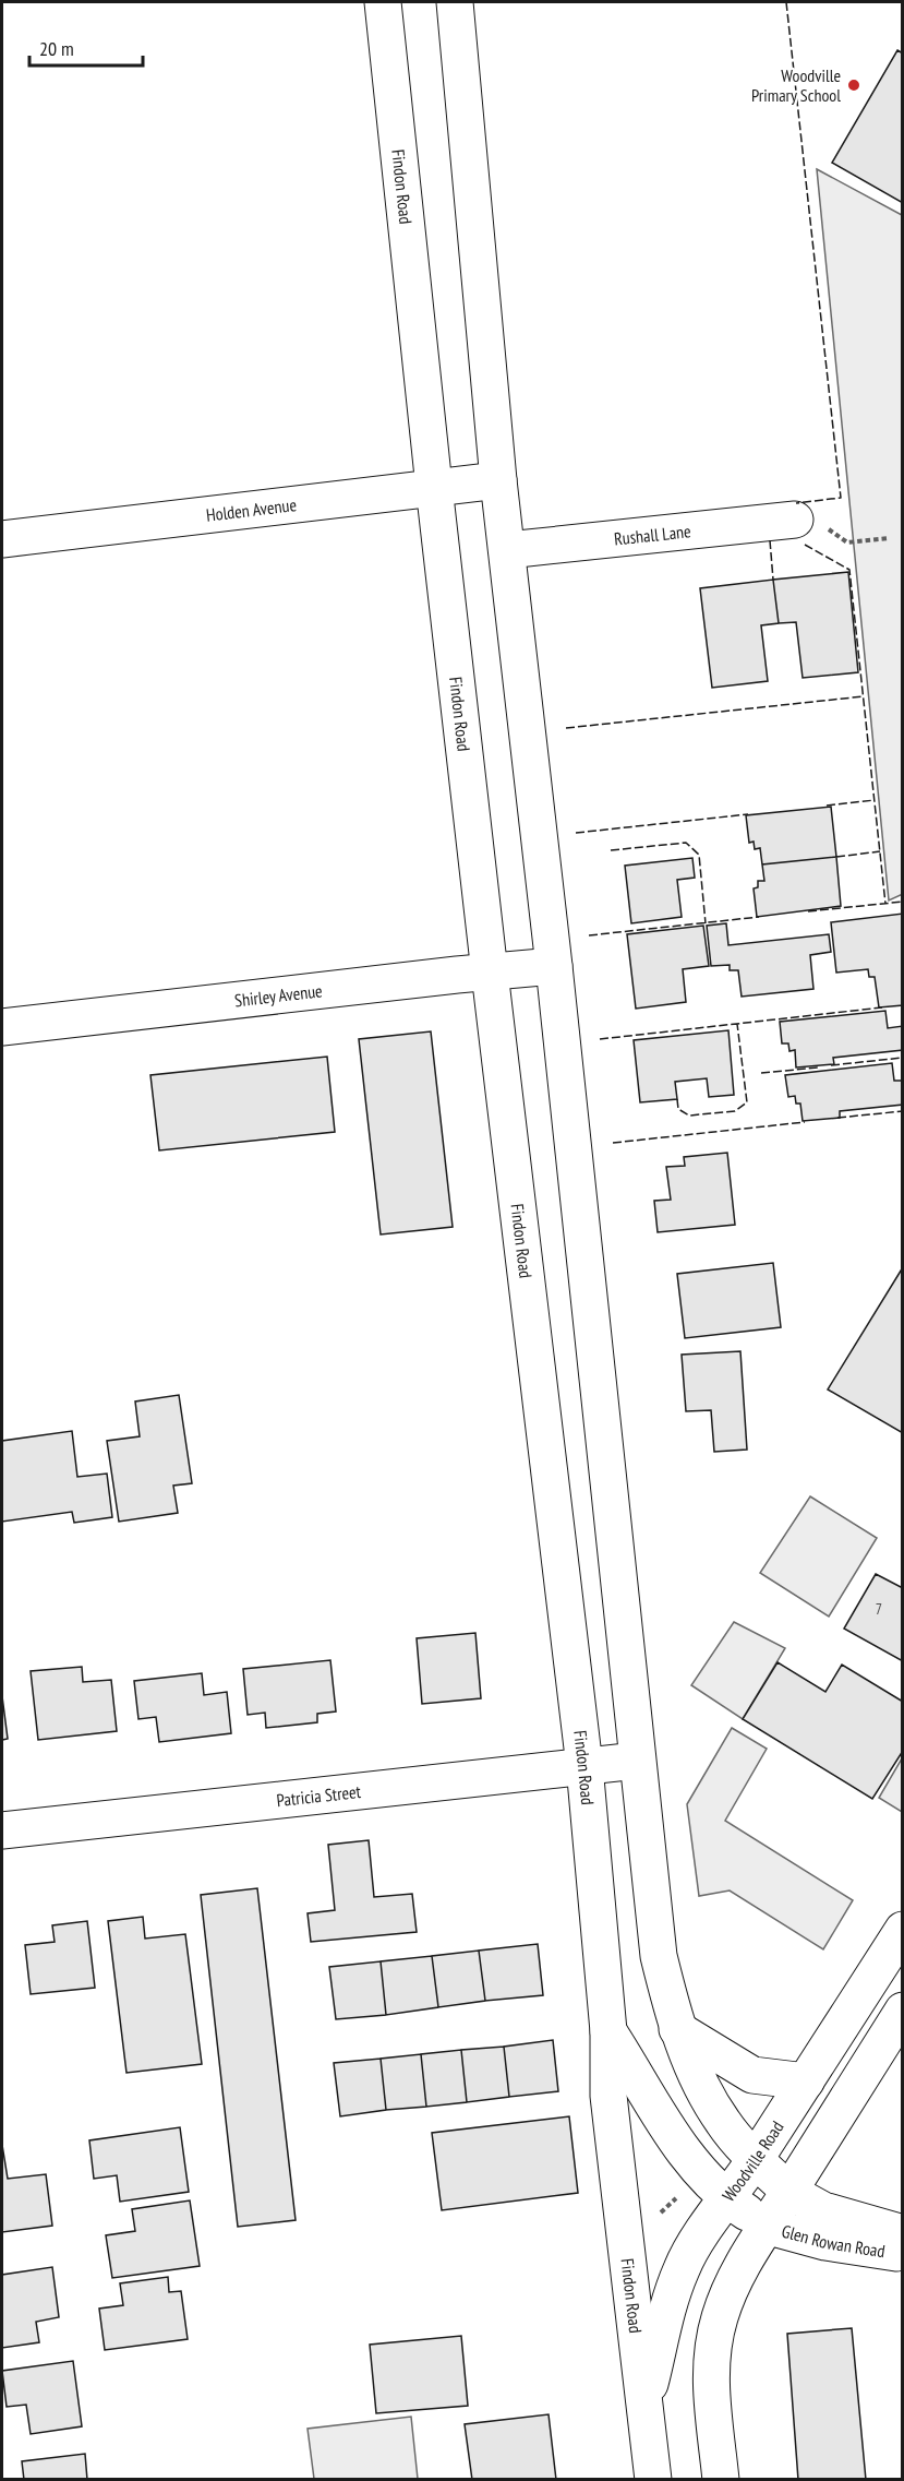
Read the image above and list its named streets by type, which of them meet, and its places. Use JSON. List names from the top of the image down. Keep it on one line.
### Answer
{"streets":{"main road":["Findon Road","Holden Avenue","Rushall Lane","Shirley Avenue","Patricia Street","Woodville Road","Glen Rowan Road"]},"crossings":[["Findon Road","Holden Avenue"],["Findon Road","Shirley Avenue"],["Findon Road","Patricia Street"],["Findon Road","Woodville Road"],["Findon Road","Glen Rowan Road"],["Woodville Road","Glen Rowan Road"]],"places":["Woodville Primary School"],"house_numbers":["7"],"scale_bar":"20 m"}
